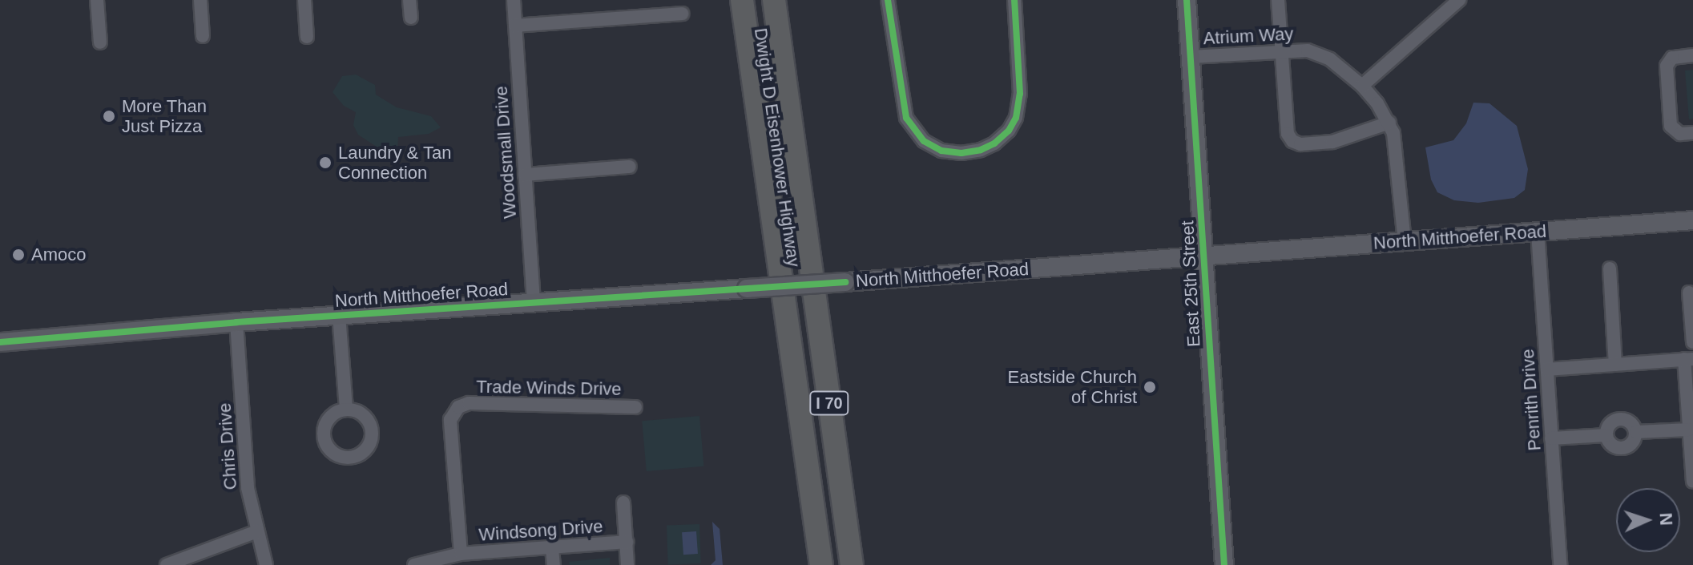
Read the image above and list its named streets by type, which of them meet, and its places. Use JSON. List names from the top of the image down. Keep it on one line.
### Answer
{"streets":{"highway":["Dwight D Eisenhower Highway","I 70"],"main road":["North Mitthoefer Road","East 25th Street"],"street":["Atrium Way","Woodsmall Drive","Trade Winds Drive","Penrith Drive","Chris Drive","Windsong Drive"]},"crossings":[["Atrium Way","North Mitthoefer Road"],["Atrium Way","East 25th Street"],["Woodsmall Drive","North Mitthoefer Road"],["North Mitthoefer Road","East 25th Street"],["North Mitthoefer Road","Penrith Drive"],["North Mitthoefer Road","Chris Drive"],["Trade Winds Drive","Windsong Drive"]],"places":["More Than Just Pizza","Laundry & Tan Connection","Amoco","Eastside Church of Christ"],"north":"right"}
